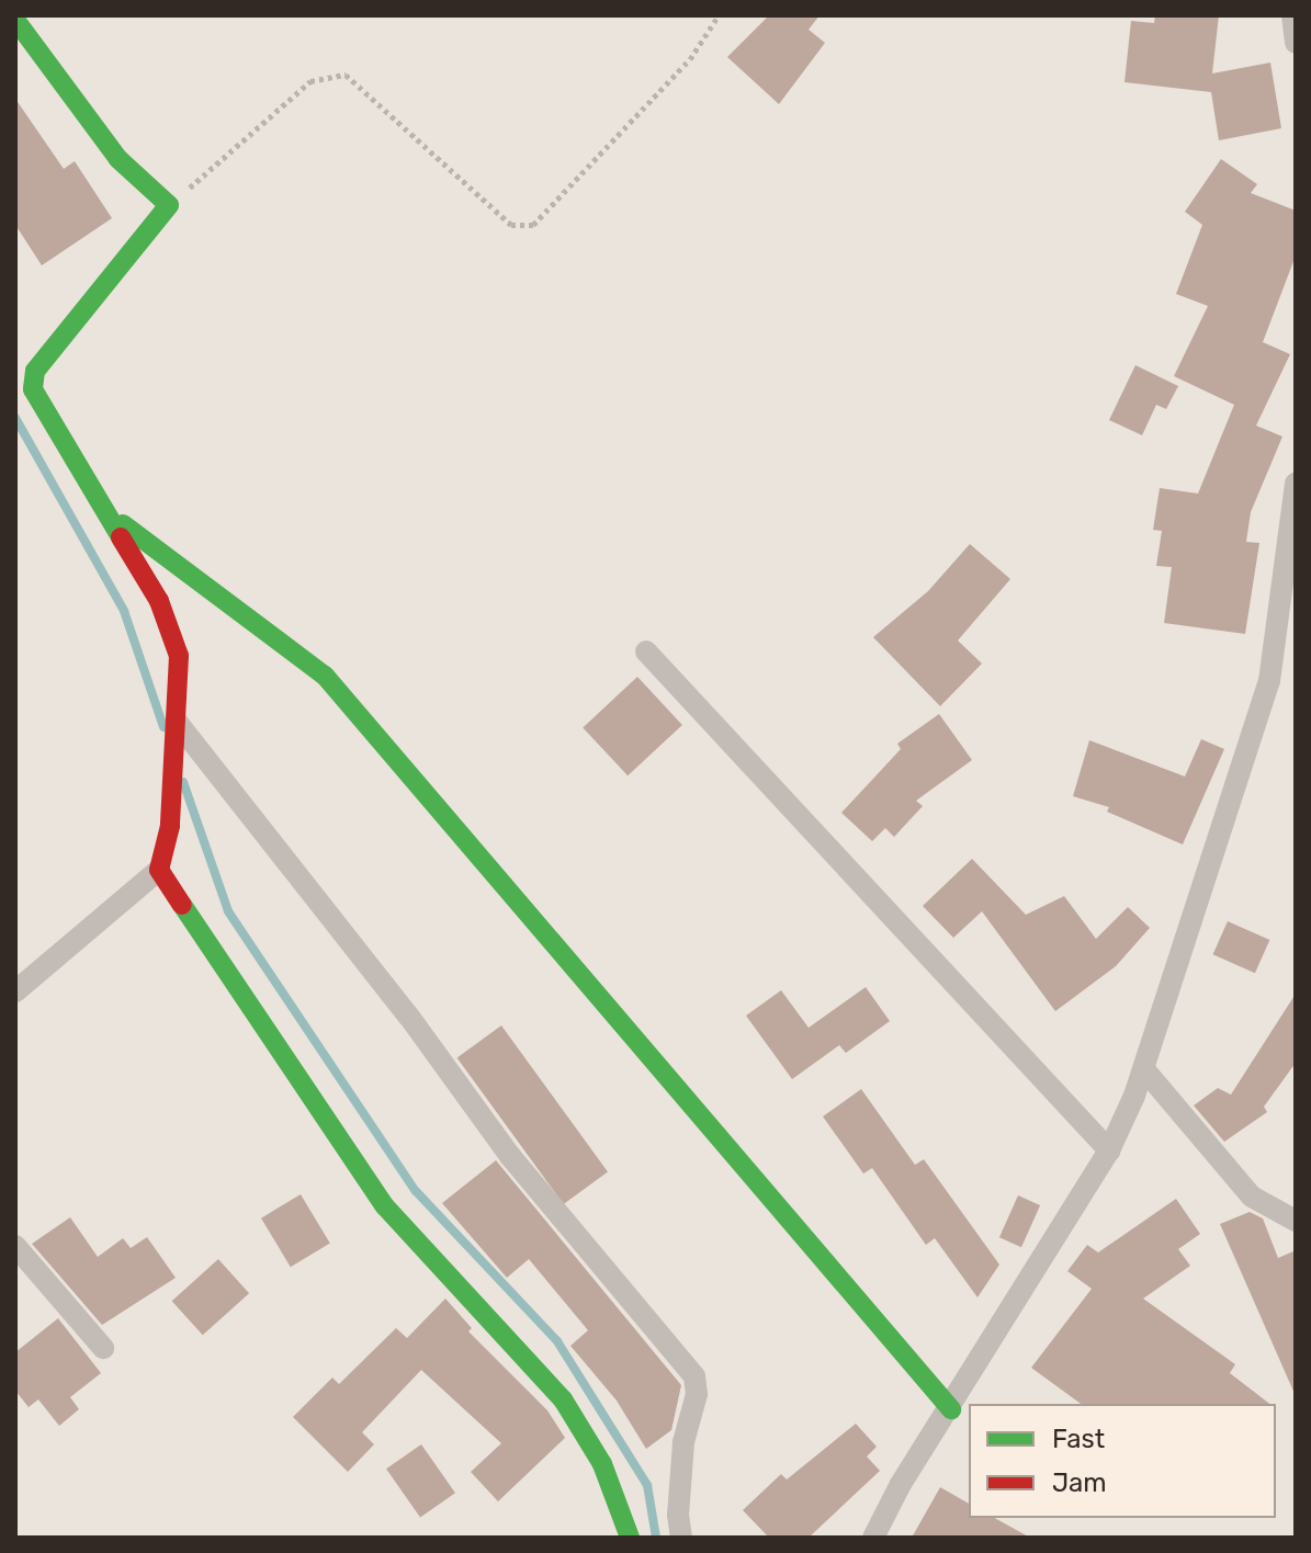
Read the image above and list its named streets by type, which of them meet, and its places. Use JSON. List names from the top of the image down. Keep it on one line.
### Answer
{"legend":["Fast","Jam"]}
